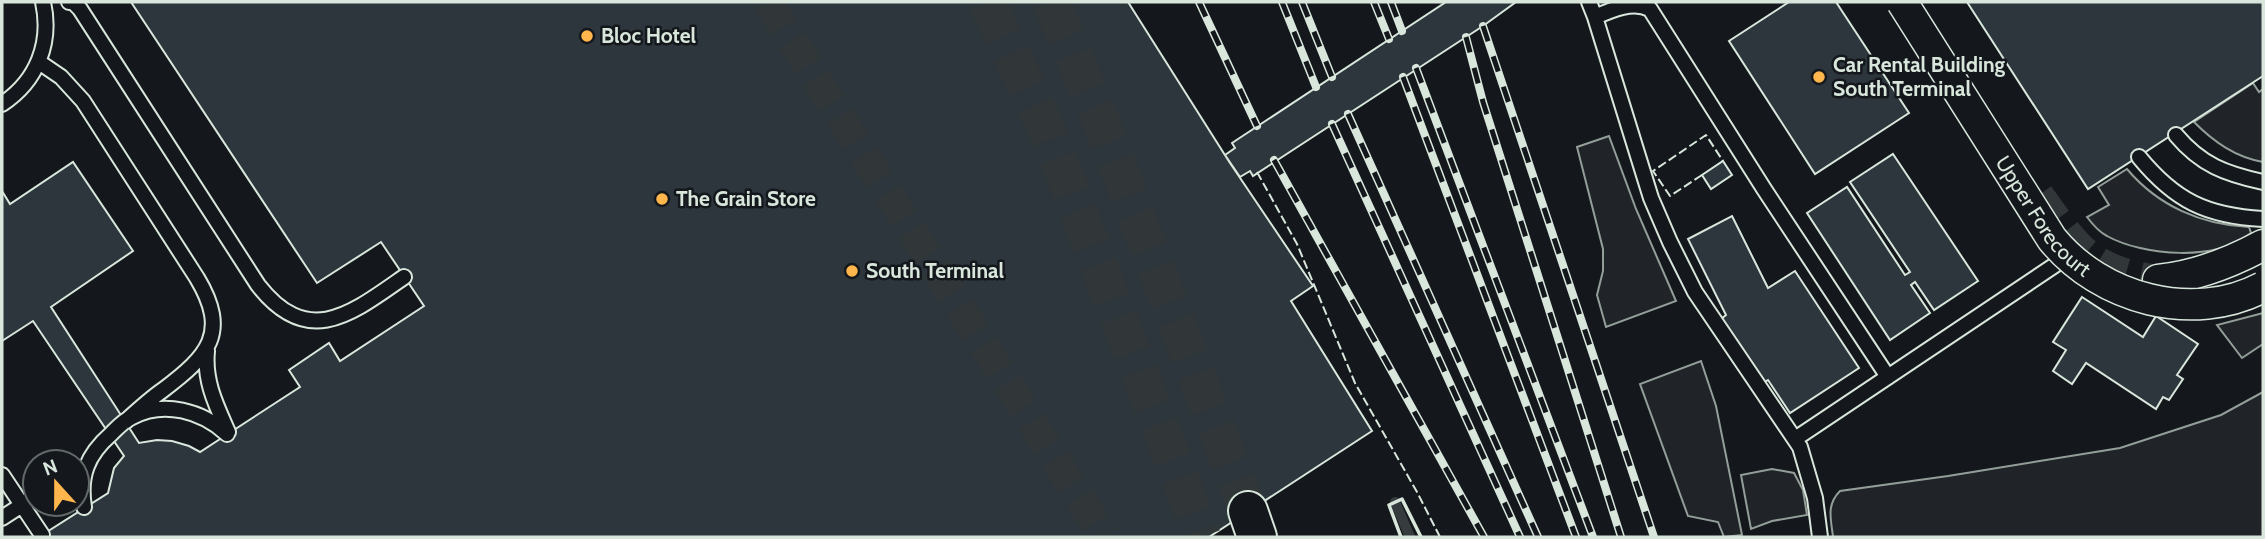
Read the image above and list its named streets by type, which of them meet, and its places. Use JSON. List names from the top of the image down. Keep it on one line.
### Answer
{"streets":{"street":["Upper Forecourt"]},"places":["Bloc Hotel","Car Rental Building South Terminal","The Grain Store","South Terminal"],"north":"top"}
